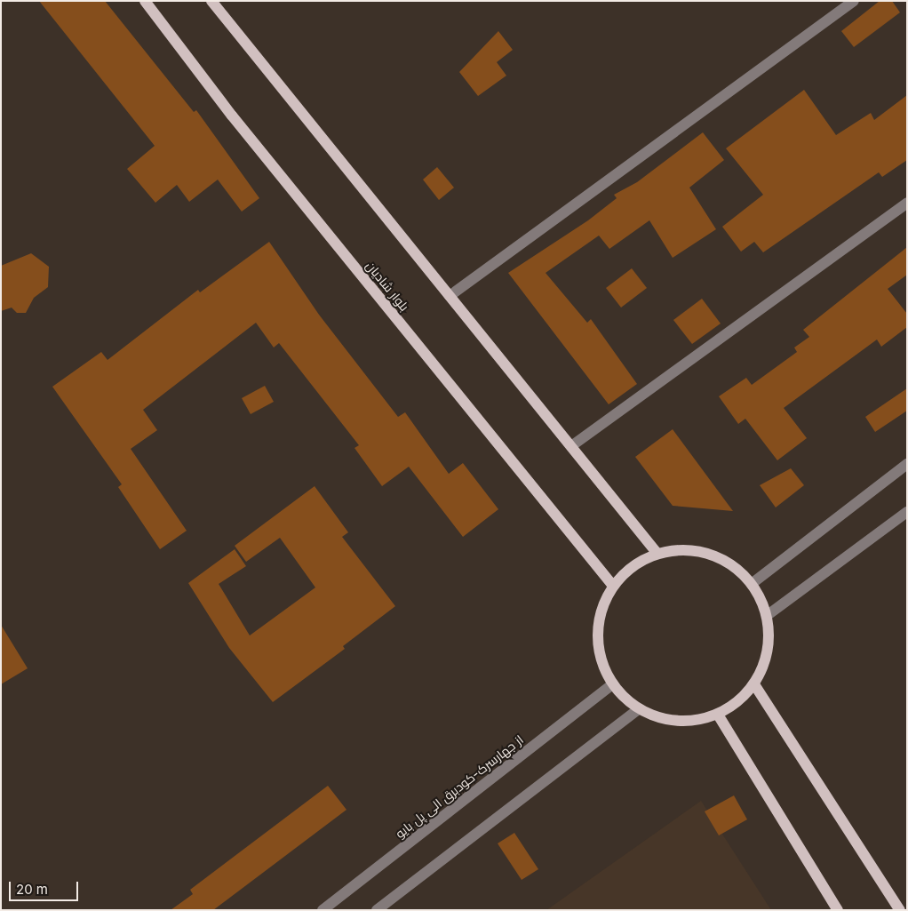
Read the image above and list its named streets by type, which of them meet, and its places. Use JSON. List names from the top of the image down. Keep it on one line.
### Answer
{"streets":{"main road":["بلوار شادیان"],"street":["از جهارسرک-کودبرق الی پل بایو"]},"scale_bar":"20 m"}
